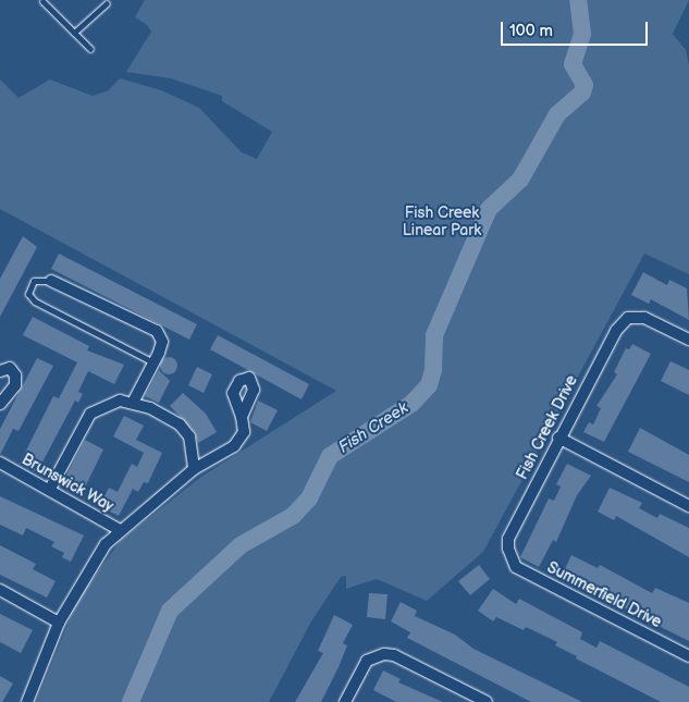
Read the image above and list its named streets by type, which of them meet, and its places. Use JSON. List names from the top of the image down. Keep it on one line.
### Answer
{"streets":{"street":["Fish Creek Drive","Brunswick Way","Summerfield Drive"]},"crossings":[["Fish Creek Drive","Summerfield Drive"]],"water":["Fish Creek"],"parks":["Fish Creek Linear Park"],"scale_bar":"100 m"}
